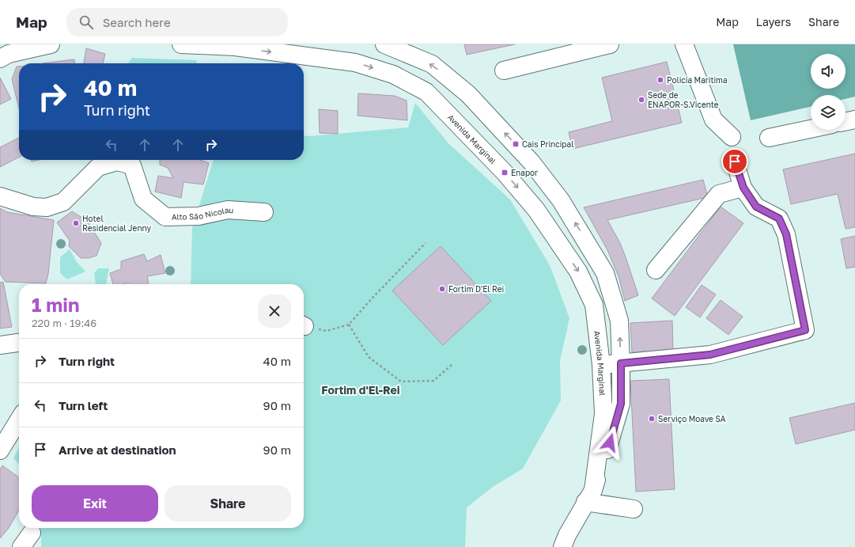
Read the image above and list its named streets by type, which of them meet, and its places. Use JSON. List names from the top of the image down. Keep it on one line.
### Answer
{"streets":{"street":["Avenida Marginal","Alto São Nicolau"]},"districts":["Fortim d'El-Rei"],"places":{"other":["Policia Maritima","Sede de ENAPOR-S.Vicente","Hotel Residencial Jenny","Fortim D'El Rei","Serviço Moave SA"],"transit":["Cais Principal","Enapor"]},"page":{"header":"Map","search":"Search here","nav":["Map","Layers","Share"],"turn":["40 m","Turn right"],"heading":["1 min","220 m · 19:46"],"list":[{"name":"Turn right","value":"40 m"},{"name":"Turn left","value":"90 m"},{"name":"Arrive at destination","value":"90 m"}],"buttons":["Exit","Share"]}}
